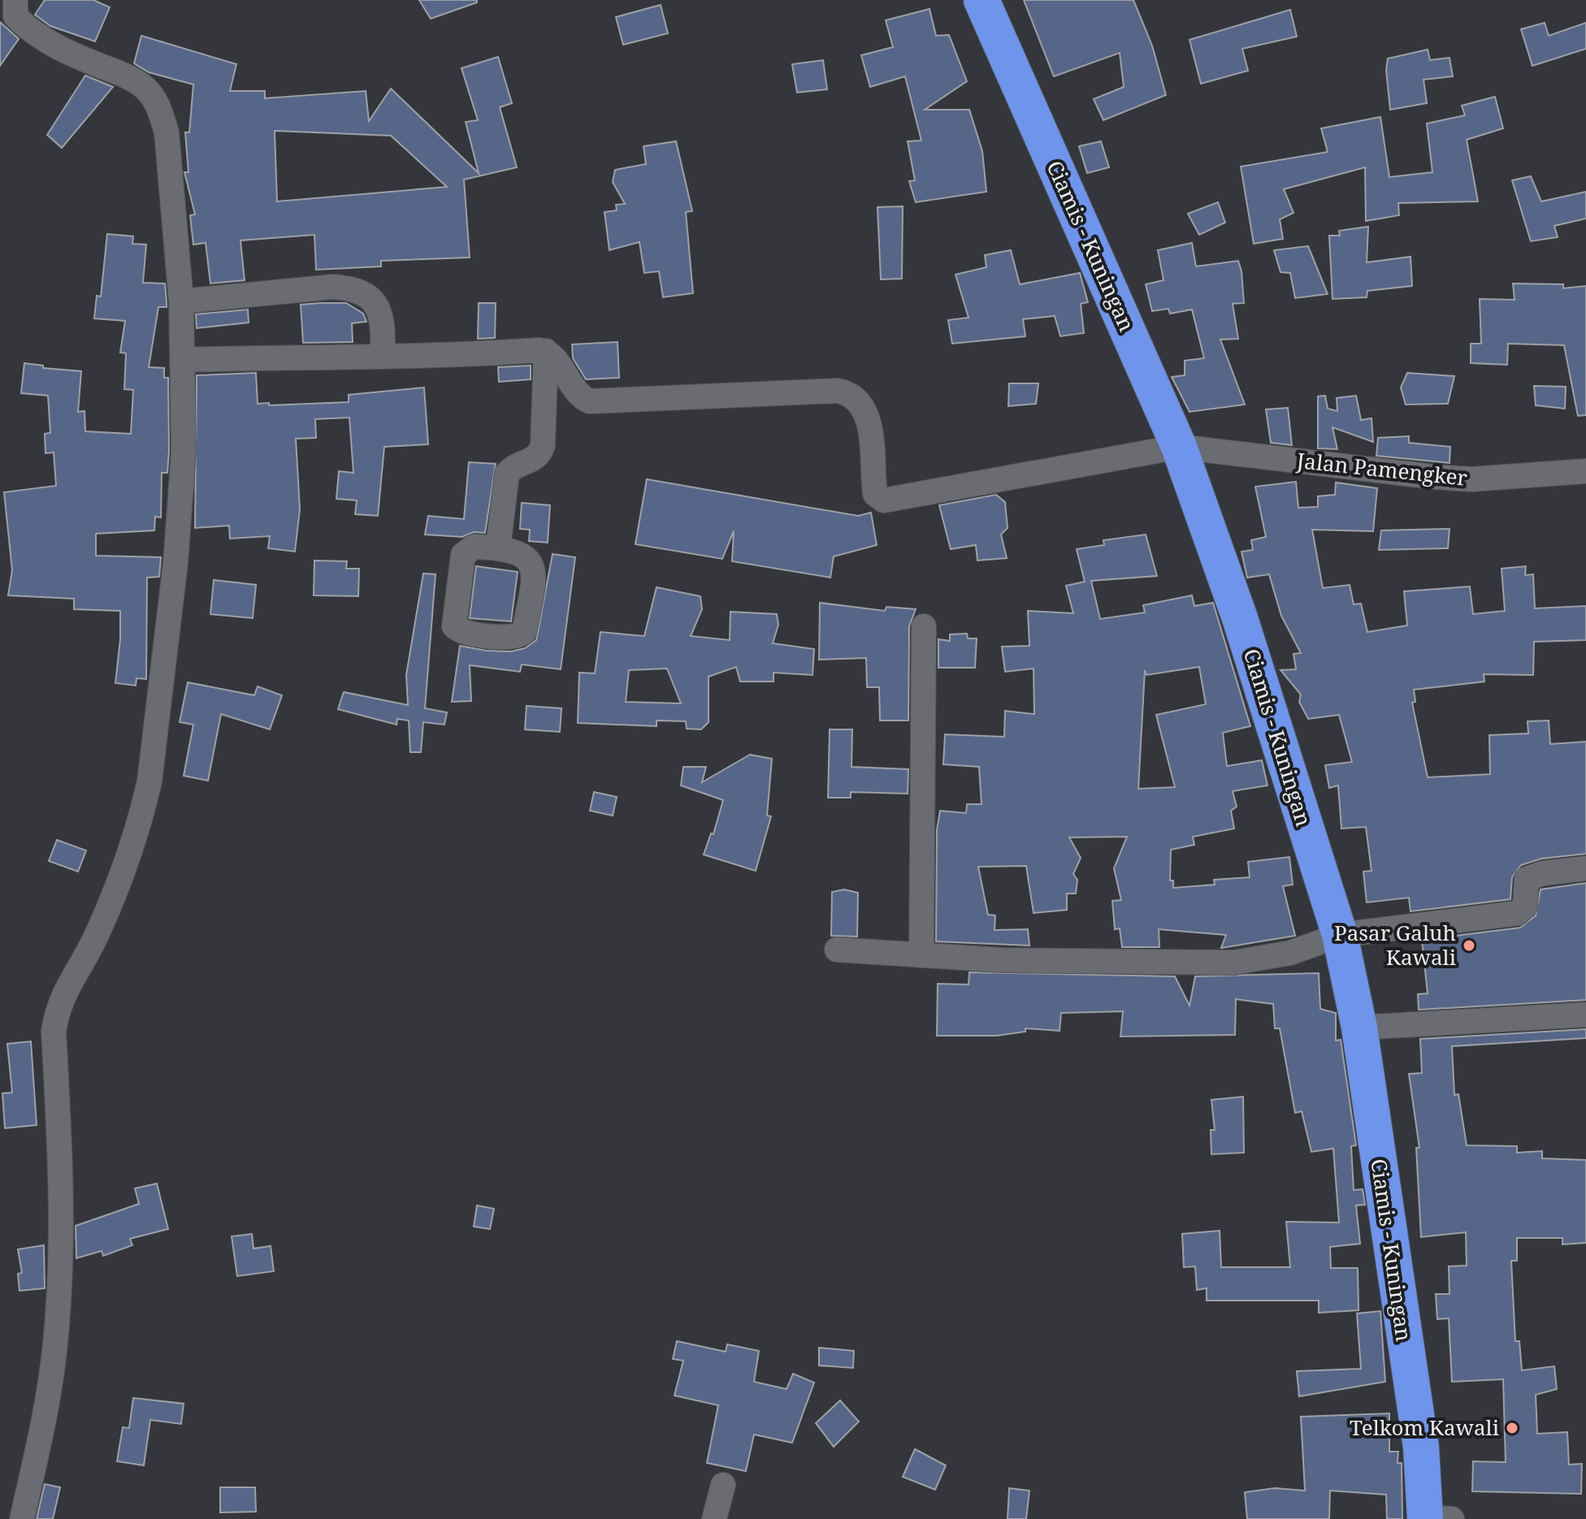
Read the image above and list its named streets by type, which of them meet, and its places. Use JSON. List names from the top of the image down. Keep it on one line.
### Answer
{"streets":{"highway":["Ciamis - Kuningan"],"street":["Jalan Pamengker"]},"crossings":[["Ciamis - Kuningan","Jalan Pamengker"]],"places":["Pasar Galuh Kawali","Telkom Kawali"]}
